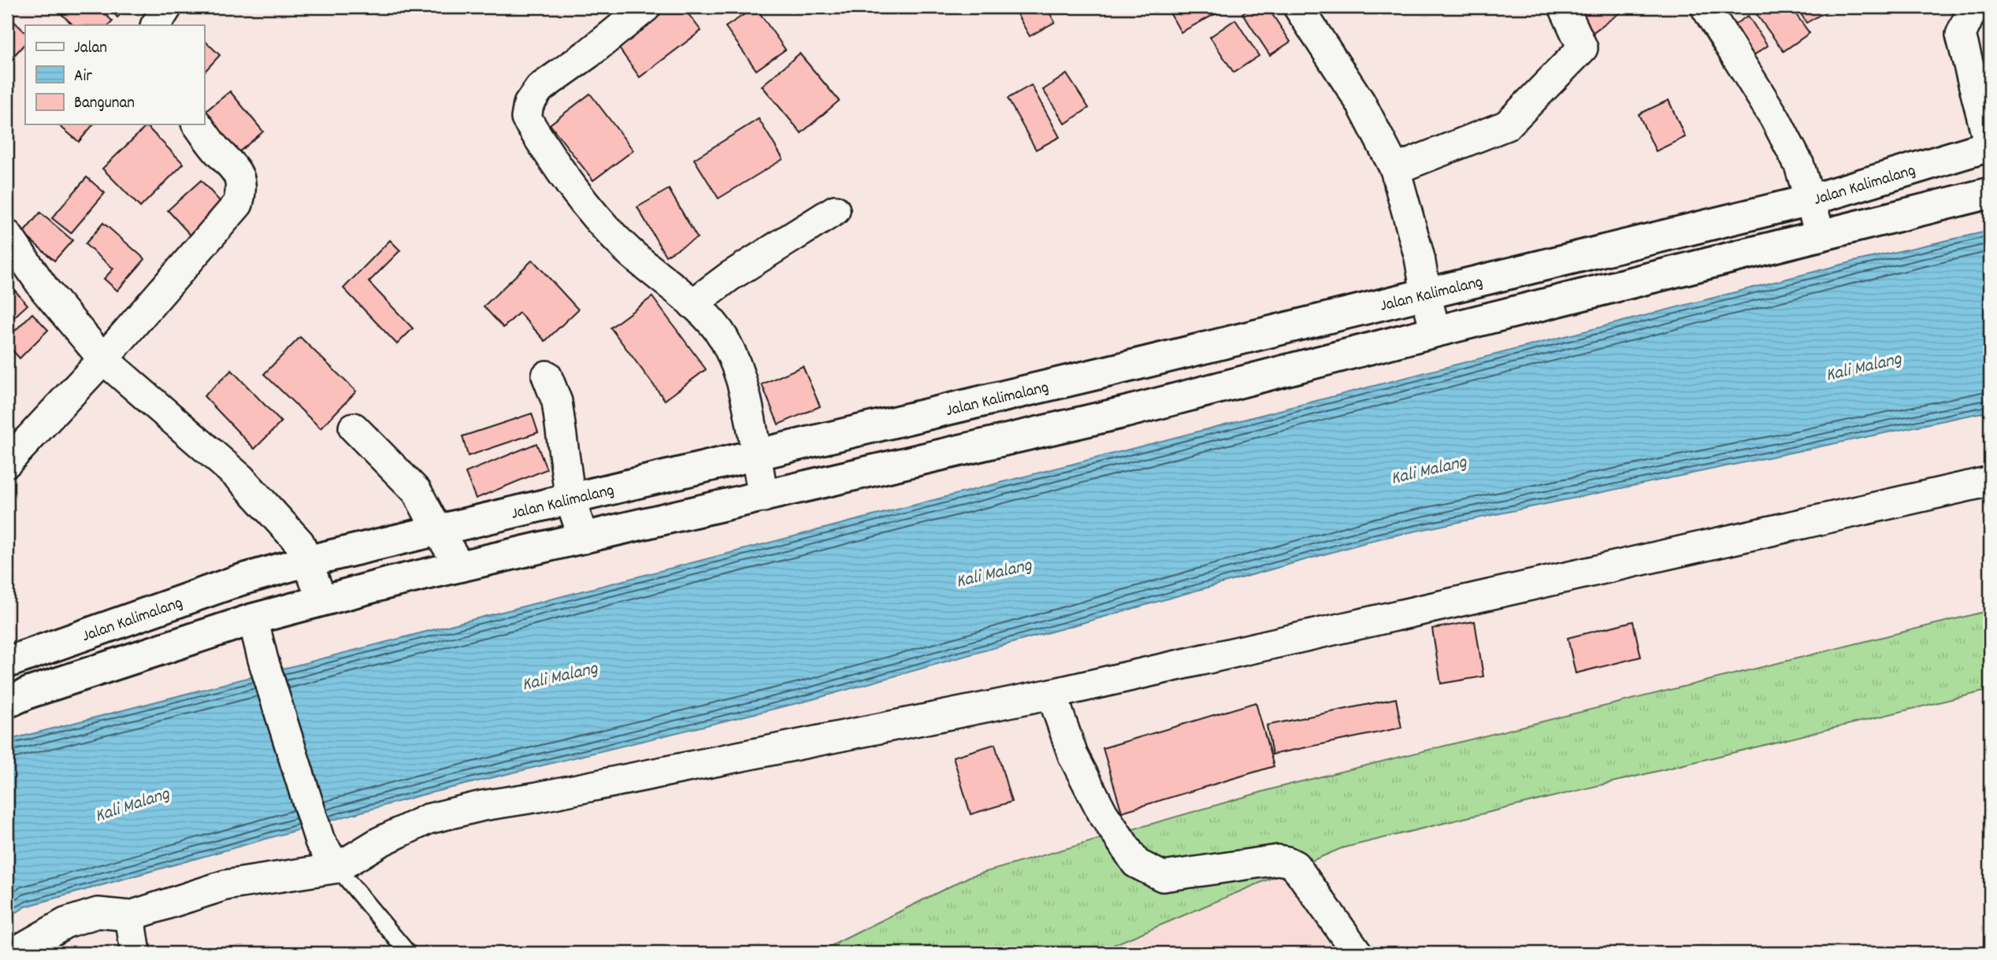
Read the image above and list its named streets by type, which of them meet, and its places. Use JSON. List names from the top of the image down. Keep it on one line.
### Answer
{"streets":{"main road":["Jalan Kalimalang"]},"water":["Kali Malang"],"legend":["Jalan","Air","Bangunan"]}
